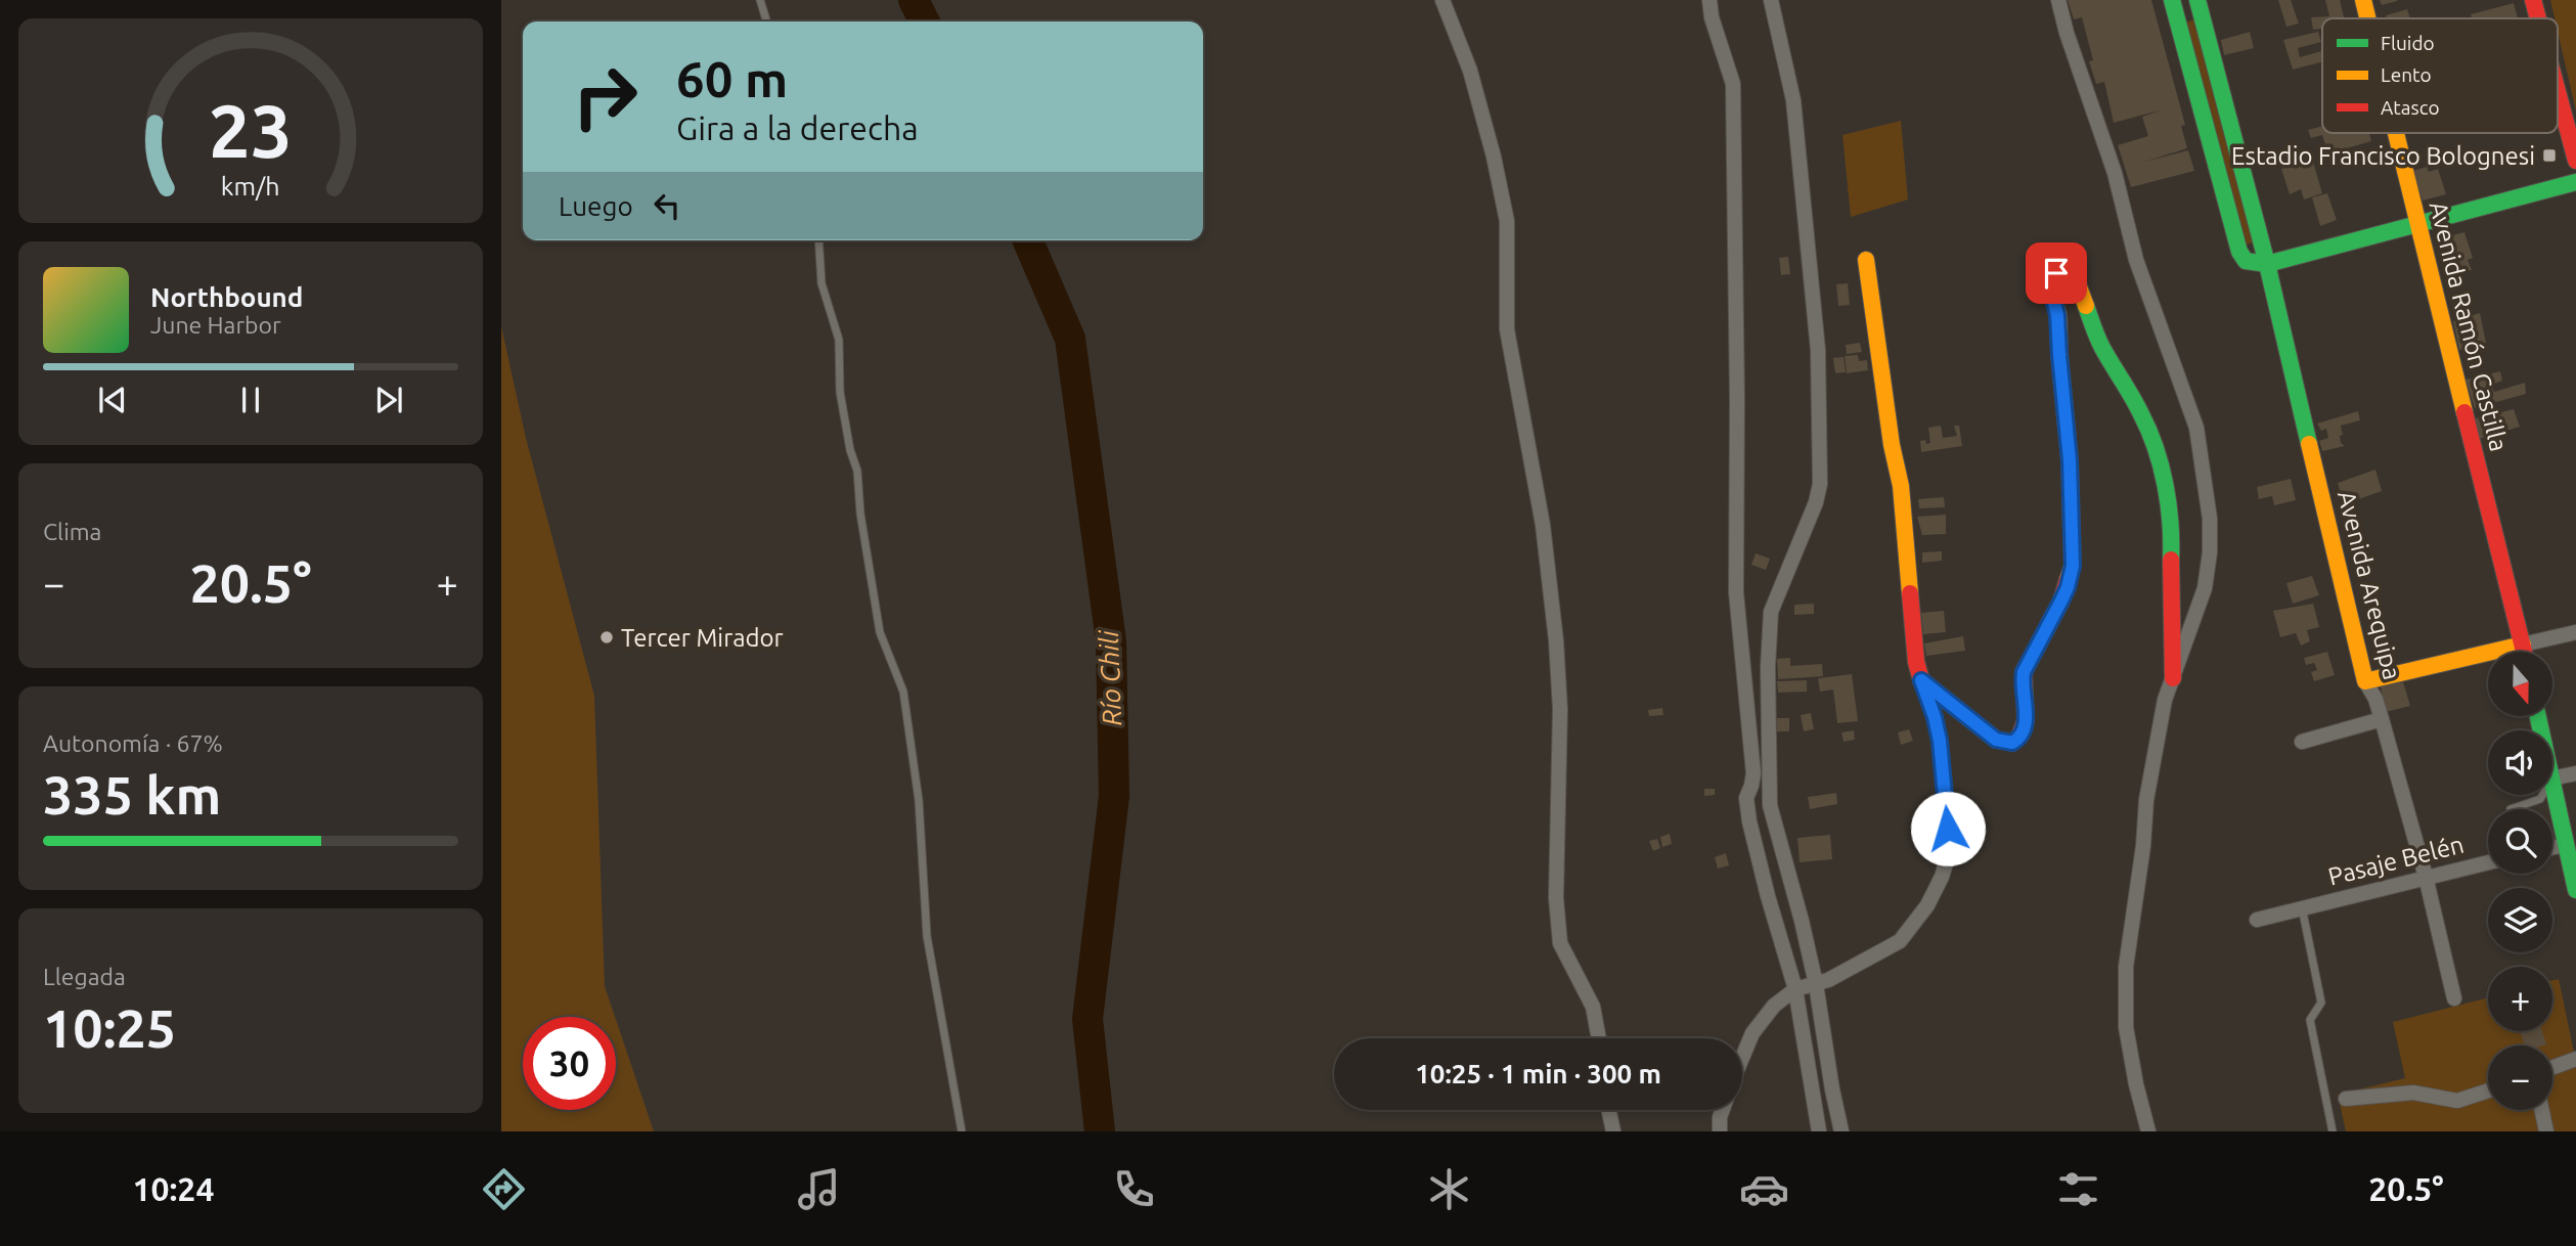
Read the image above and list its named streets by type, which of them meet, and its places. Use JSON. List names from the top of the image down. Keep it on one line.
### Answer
{"streets":{"main road":["Avenida Ramón Castilla","Avenida Arequipa"],"street":["Pasaje Belén"]},"crossings":[["Avenida Arequipa","Pasaje Belén"]],"water":["Río Chili"],"places":{"transit":["Estadio Francisco Bolognesi"],"other":["Tercer Mirador"]},"legend":["Fluido","Lento","Atasco"],"north":"bottom","page":{"turn":["60 m","Gira a la derecha"],"then":"Luego","song":["Northbound","June Harbor"],"tile":["Clima",["Autonomía · 67%","335 km"],["Llegada","10:25"]],"heat":["−","20.5°","+"],"map_buttons":["+","−"],"limit":"30","trip":"10:25 · 1 min · 300 m","tabs":["10:24","20.5°"],"gauge":["23","km/h"]}}
